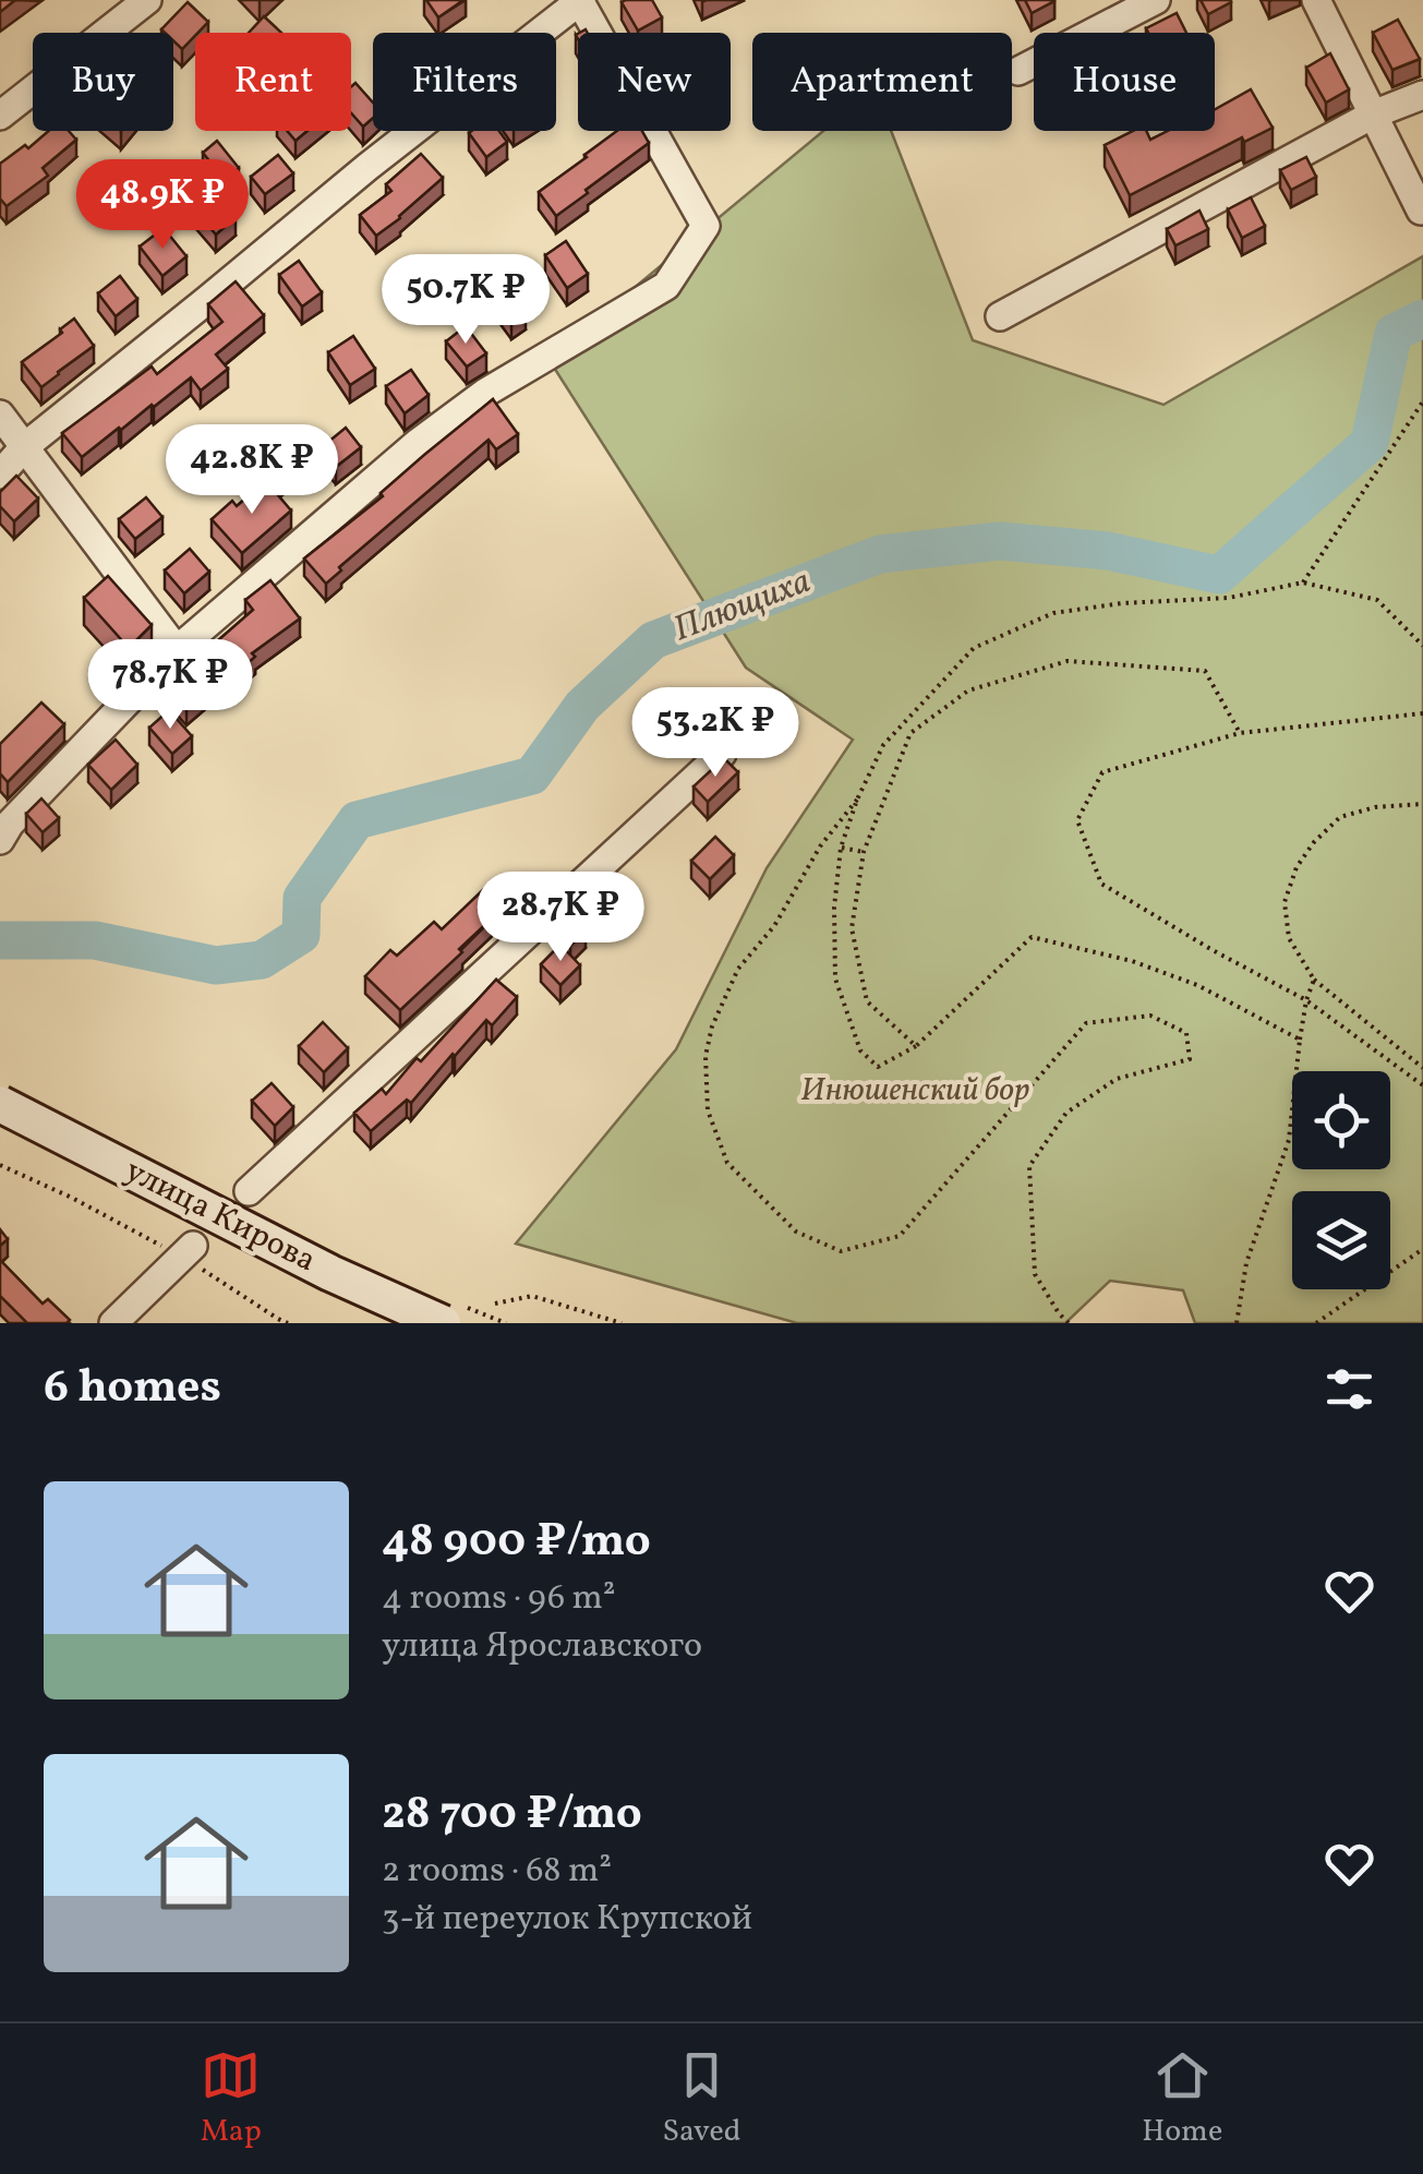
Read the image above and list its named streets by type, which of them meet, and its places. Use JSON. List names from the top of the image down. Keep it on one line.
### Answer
{"streets":{"main road":["улица Кирова"]},"water":["Плющиха"],"parks":["Инюшенский бор"],"page":{"chip":["Buy","Rent","Filters","New","Apartment","House"],"price":["48.9K ₽","50.7K ₽","42.8K ₽","78.7K ₽","53.2K ₽","28.7K ₽"],"heading":"6 homes","list":[{"name":"48 900 ₽/mo","note":"4 rooms · 96 m² · улица Ярославского"},{"name":"28 700 ₽/mo","note":"2 rooms · 68 m² · 3-й переулок Крупской"}],"tabs":["Map","Saved","Home"]}}
